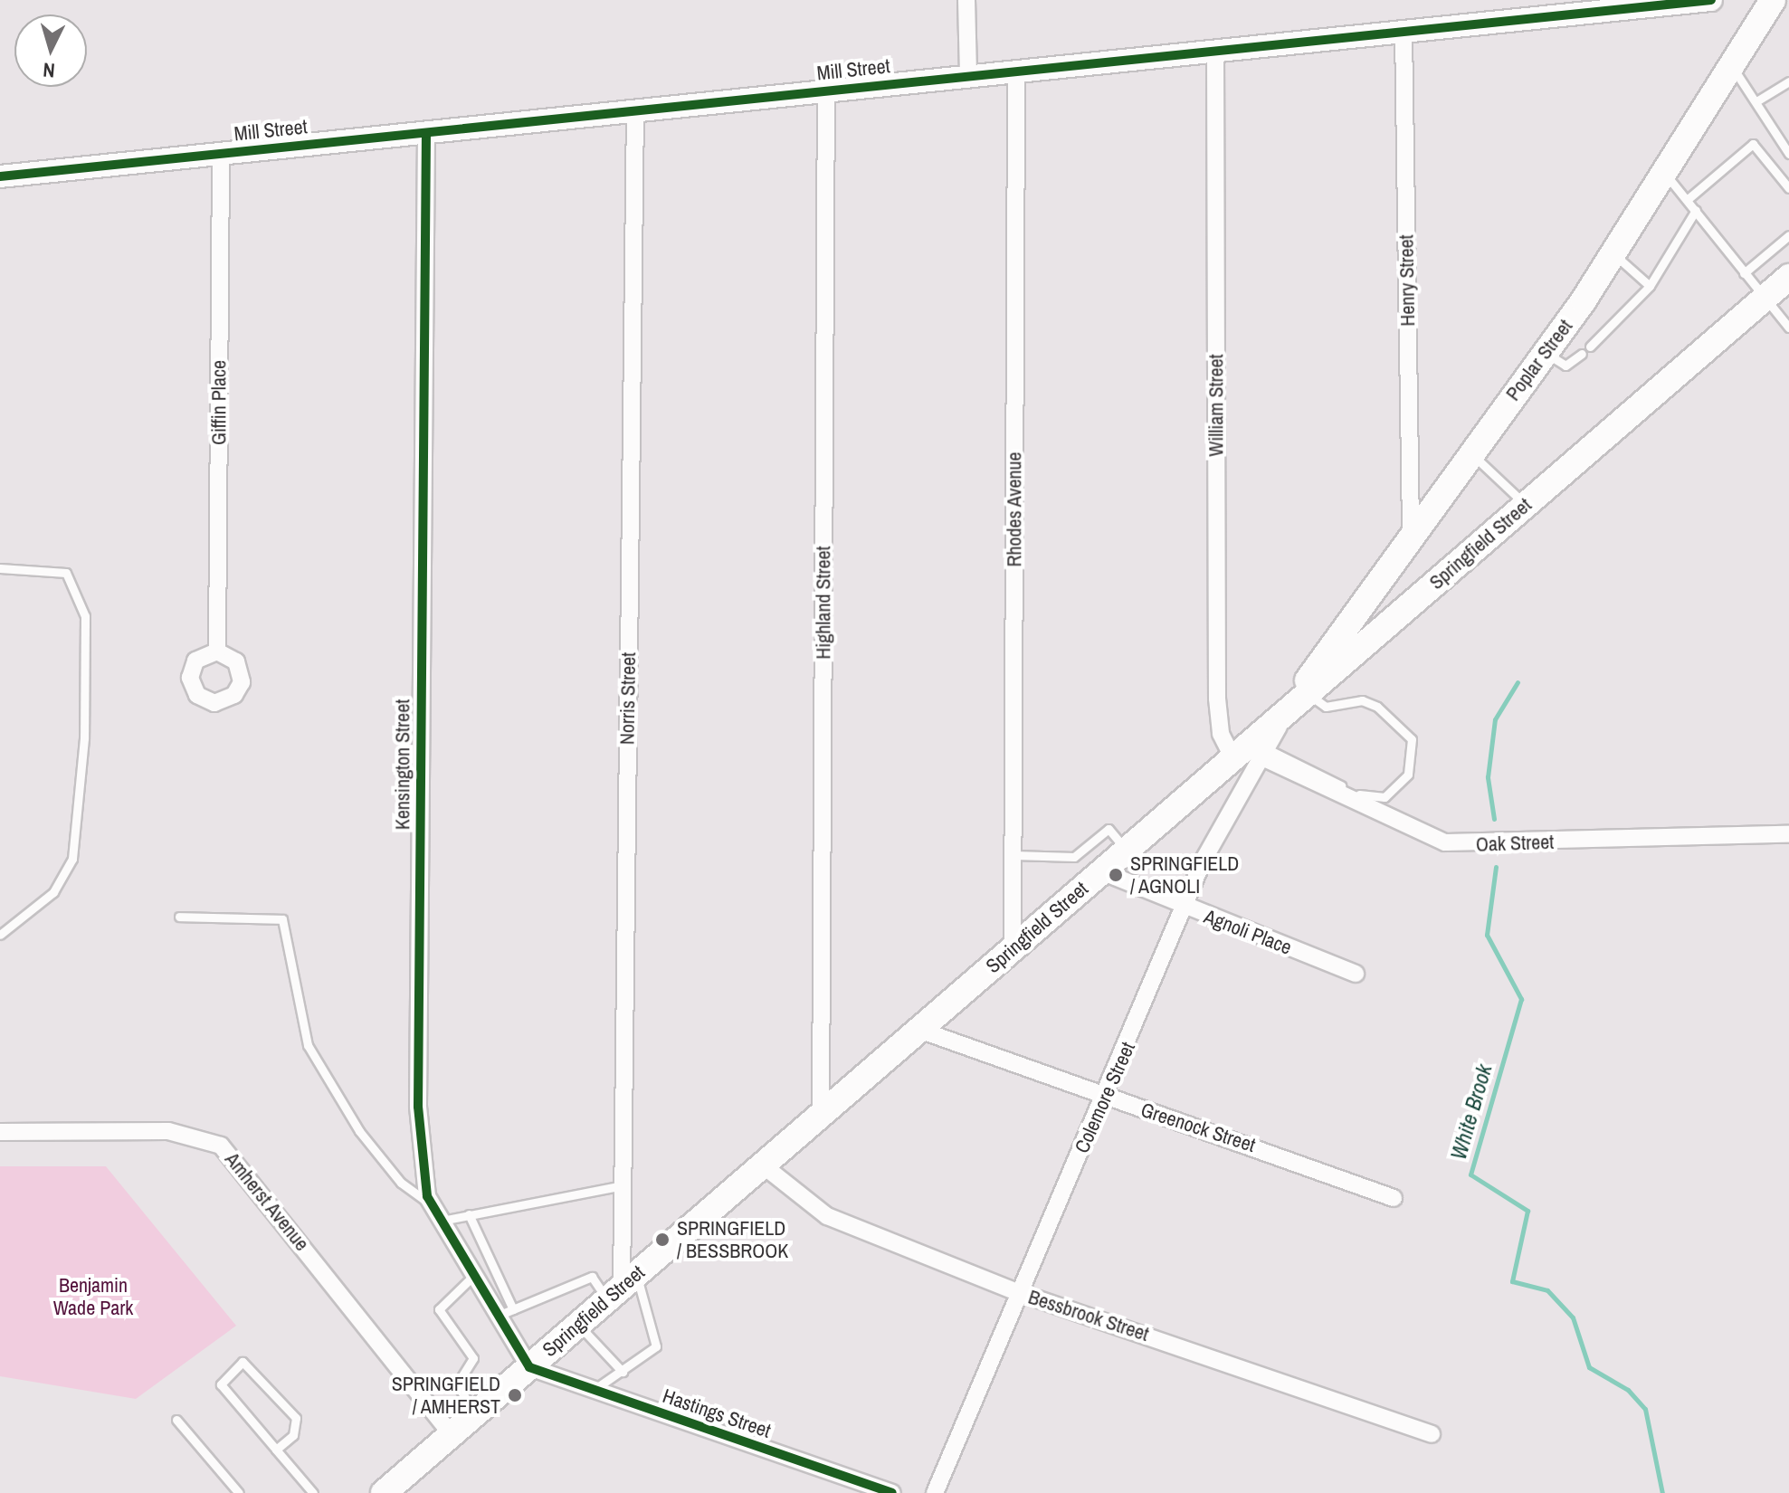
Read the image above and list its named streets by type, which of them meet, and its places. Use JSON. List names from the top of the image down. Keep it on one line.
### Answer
{"streets":{"main road":["Poplar Street","Springfield Street"],"street":["Mill Street","Henry Street","Giffin Place","William Street","Rhodes Avenue","Highland Street","Norris Street","Kensington Street","Oak Street","Agnoli Place","Colemore Street","Greenock Street","Amherst Avenue","Bessbrook Street","Hastings Street"]},"crossings":[["Mill Street","Henry Street"],["Mill Street","Giffin Place"],["Mill Street","William Street"],["Mill Street","Rhodes Avenue"],["Mill Street","Highland Street"],["Mill Street","Norris Street"],["Mill Street","Kensington Street"],["Henry Street","Poplar Street"],["Poplar Street","Springfield Street"],["Poplar Street","Colemore Street"],["William Street","Springfield Street"],["Rhodes Avenue","Springfield Street"],["Springfield Street","Highland Street"],["Springfield Street","Norris Street"],["Springfield Street","Kensington Street"],["Springfield Street","Agnoli Place"],["Springfield Street","Colemore Street"],["Springfield Street","Greenock Street"],["Springfield Street","Amherst Avenue"],["Springfield Street","Bessbrook Street"],["Springfield Street","Hastings Street"],["Kensington Street","Hastings Street"],["Oak Street","Colemore Street"],["Agnoli Place","Colemore Street"],["Colemore Street","Greenock Street"],["Colemore Street","Bessbrook Street"]],"water":["White Brook"],"parks":["Benjamin Wade Park"],"places":["SPRINGFIELD / AGNOLI","SPRINGFIELD / BESSBROOK","SPRINGFIELD / AMHERST"],"north":"bottom"}
